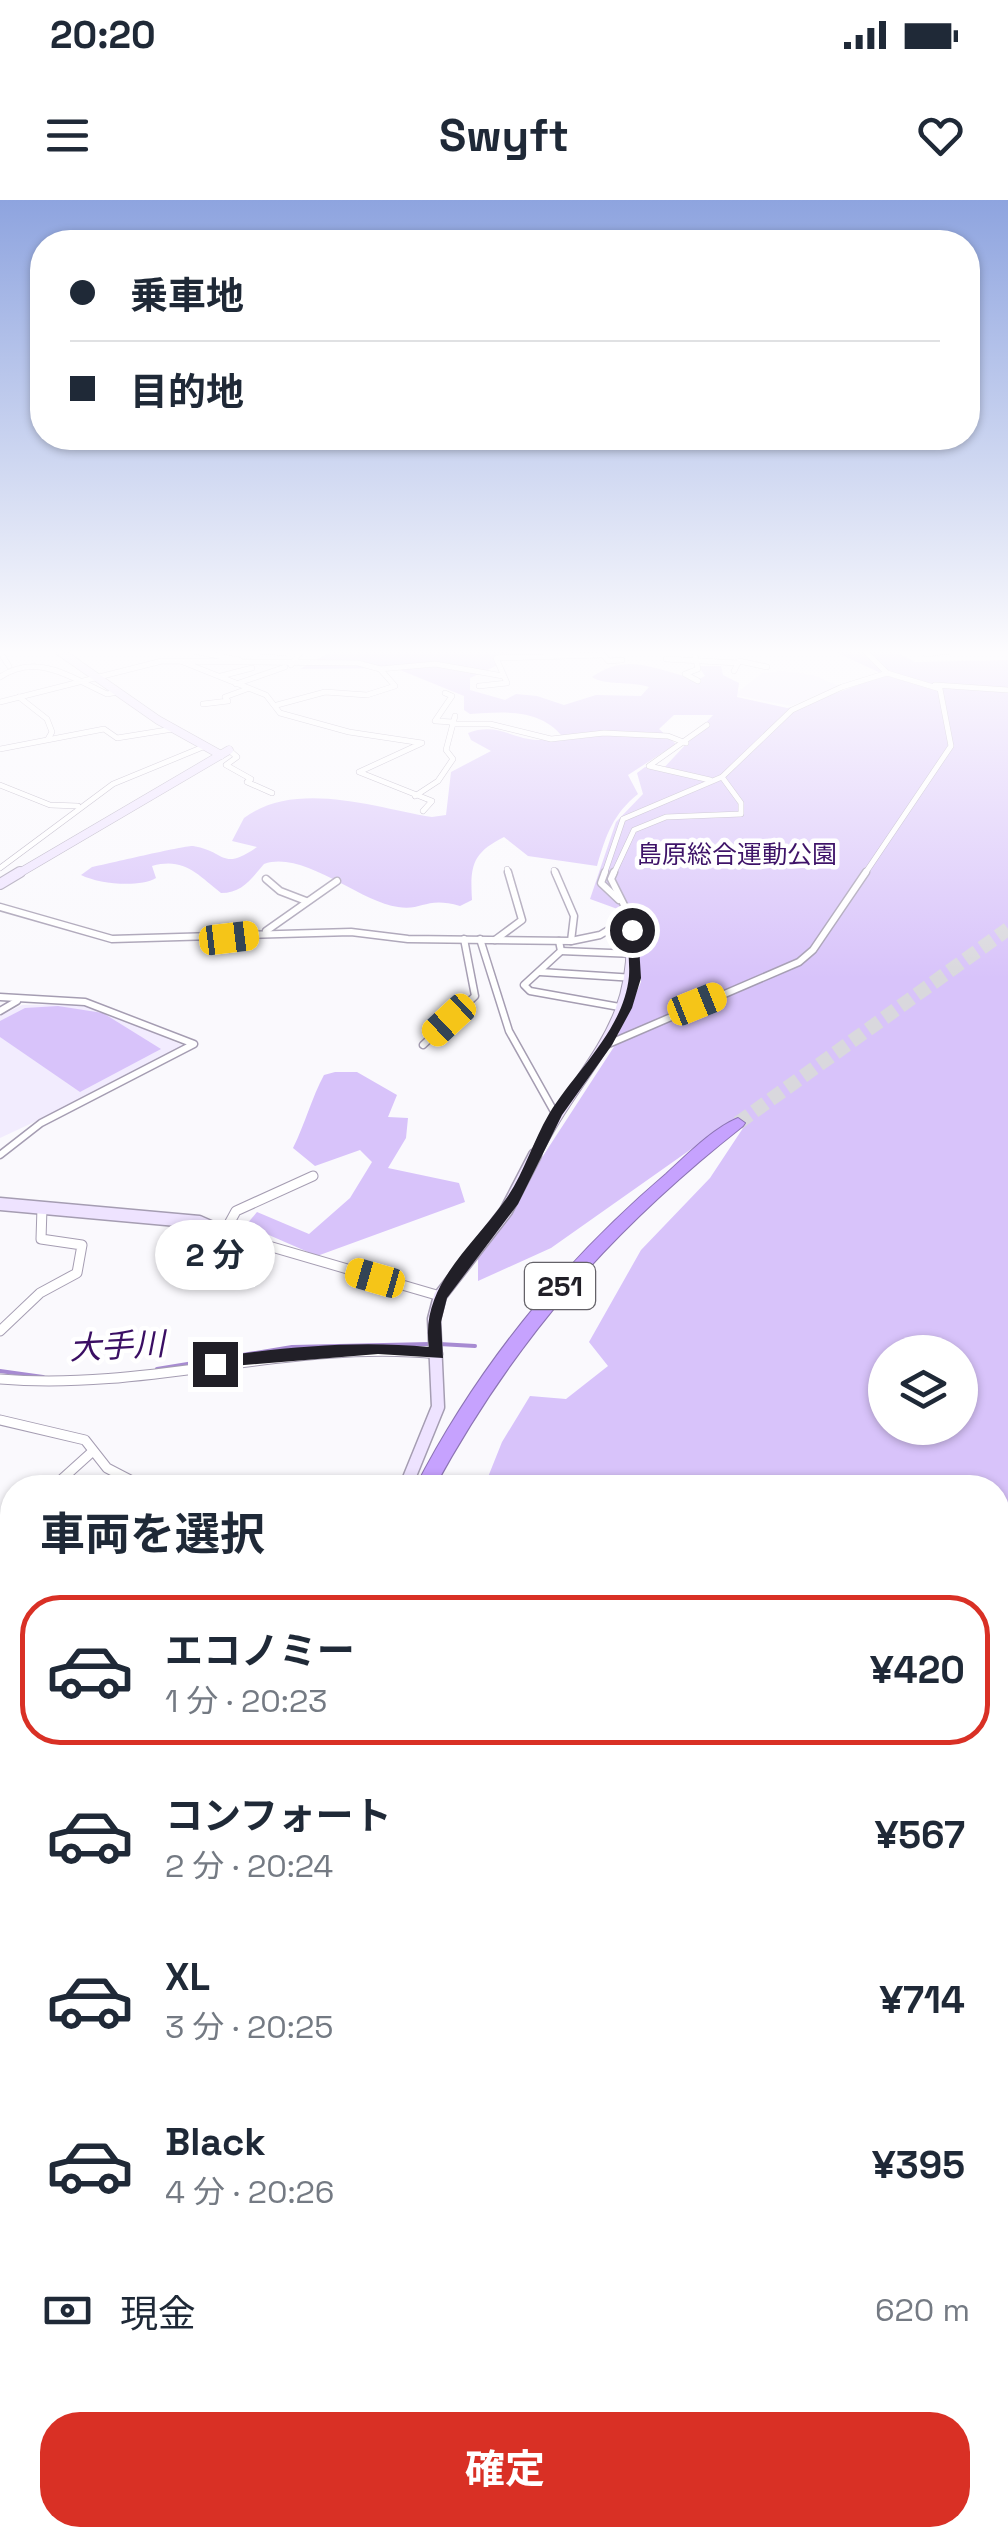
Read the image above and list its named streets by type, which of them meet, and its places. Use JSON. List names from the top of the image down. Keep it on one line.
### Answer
{"streets":{"highway":["251"]},"water":["大手川"],"parks":["島原総合運動公園"],"page":{"status":"20:20","header":"Swyft","banner":["乗車地","目的地"],"bubble":"2 分","heading":"車両を選択","list":[{"name":"エコノミー","note":"1 分 · 20:23","value":"¥420"},{"name":"コンフォート","note":"2 分 · 20:24","value":"¥567"},{"name":"XL","note":"3 分 · 20:25","value":"¥714"},{"name":"Black","note":"4 分 · 20:26","value":"¥395"}],"pay":["現金","620 m"],"buttons":"確定"}}
